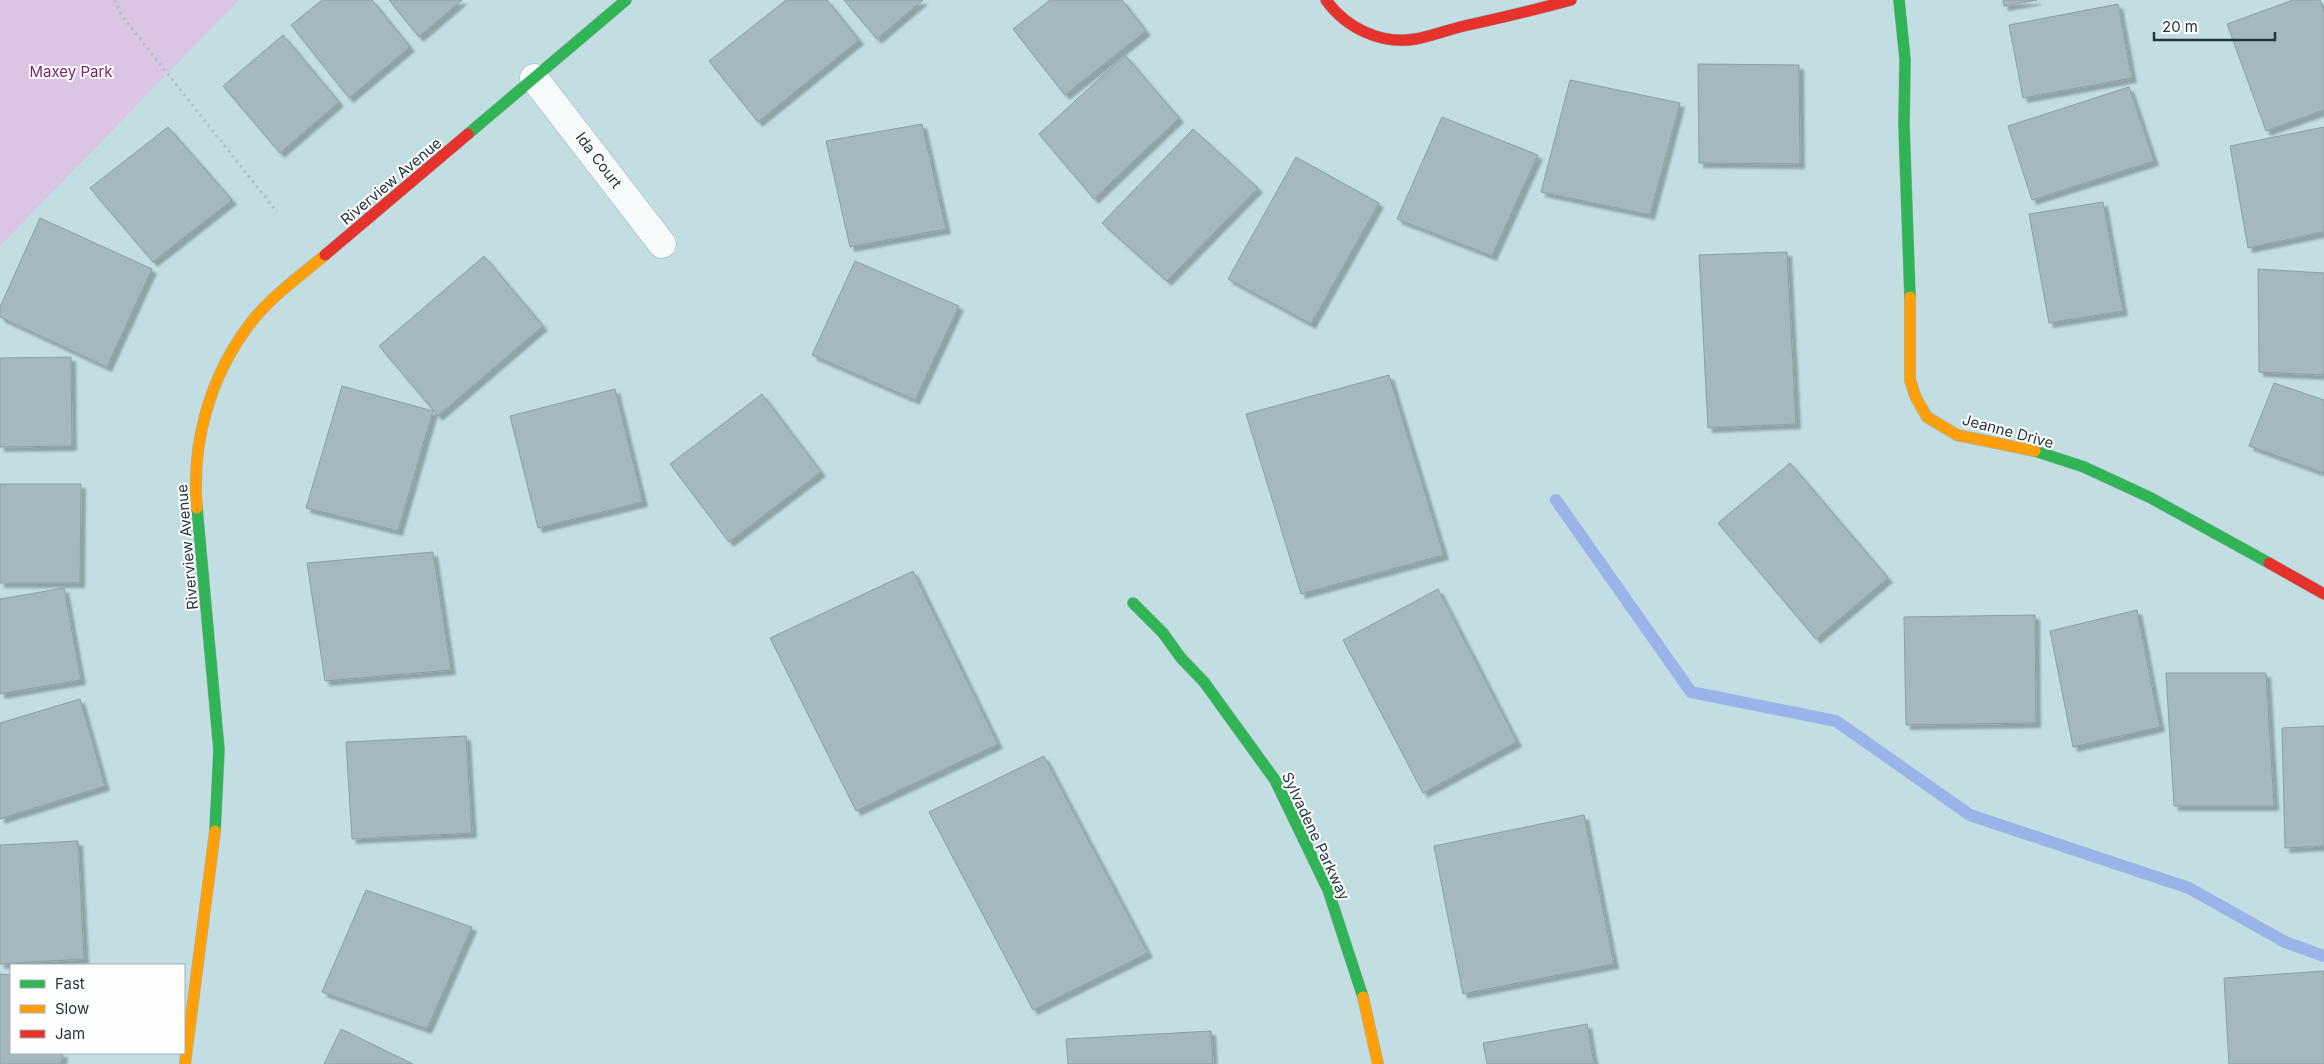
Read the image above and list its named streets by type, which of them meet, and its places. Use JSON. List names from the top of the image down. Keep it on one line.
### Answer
{"streets":{"street":["Ida Court","Riverview Avenue","Jeanne Drive","Sylvadene Parkway"]},"crossings":[["Ida Court","Riverview Avenue"]],"parks":["Maxey Park"],"legend":["Fast","Slow","Jam"],"scale_bar":"20 m"}
